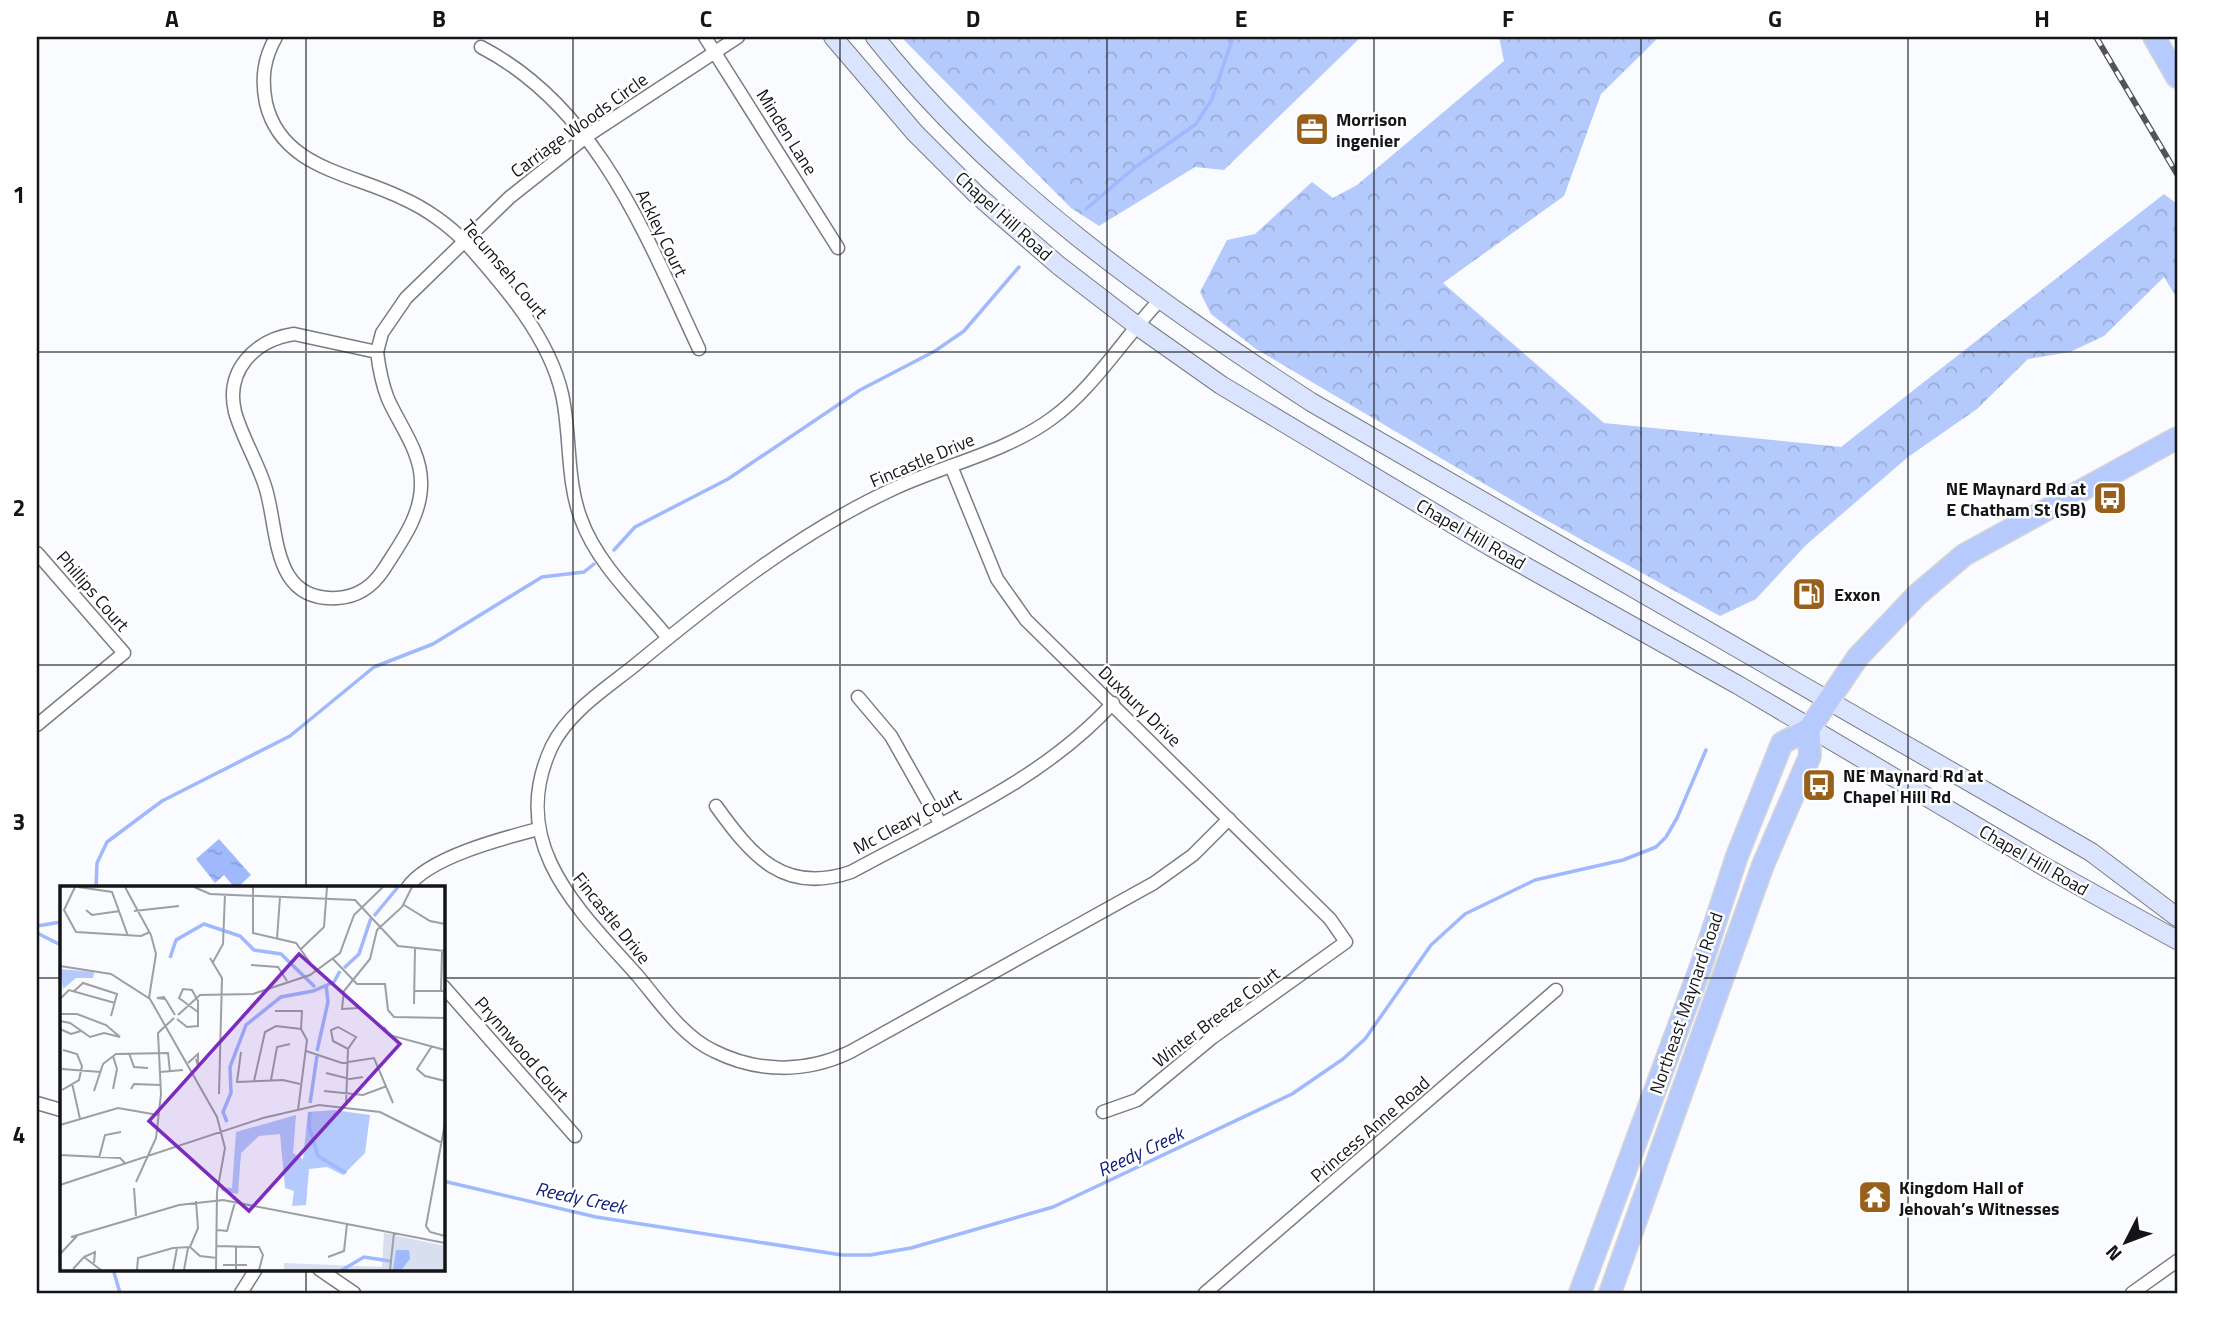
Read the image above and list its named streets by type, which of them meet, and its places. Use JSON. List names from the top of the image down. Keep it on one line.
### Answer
{"streets":{"main road":["Chapel Hill Road","Northeast Maynard Road"],"street":["Carriage Woods Circle","Minden Lane","Ackley Court","Tecumseh Court","Fincastle Drive","Phillips Court","Duxbury Drive","Mc Cleary Court","Winter Breeze Court","Prynnwood Court","Princess Anne Road"]},"crossings":[["Carriage Woods Circle","Minden Lane"],["Carriage Woods Circle","Ackley Court"],["Carriage Woods Circle","Tecumseh Court"],["Chapel Hill Road","Fincastle Drive"],["Chapel Hill Road","Northeast Maynard Road"],["Tecumseh Court","Fincastle Drive"],["Fincastle Drive","Duxbury Drive"],["Duxbury Drive","Mc Cleary Court"],["Duxbury Drive","Winter Breeze Court"]],"water":["Reedy Creek"],"places":{"office":["Morrison ingenier"],"bus stop":["NE Maynard Rd at E Chatham St (SB)","NE Maynard Rd at Chapel Hill Rd"],"fuel station":["Exxon"],"temple":["Kingdom Hall of Jehovah’s Witnesses"]},"north":"bottom left","grid":{"columns":["A","B","C","D","E","F","G","H"],"rows":["1","2","3","4"]}}
